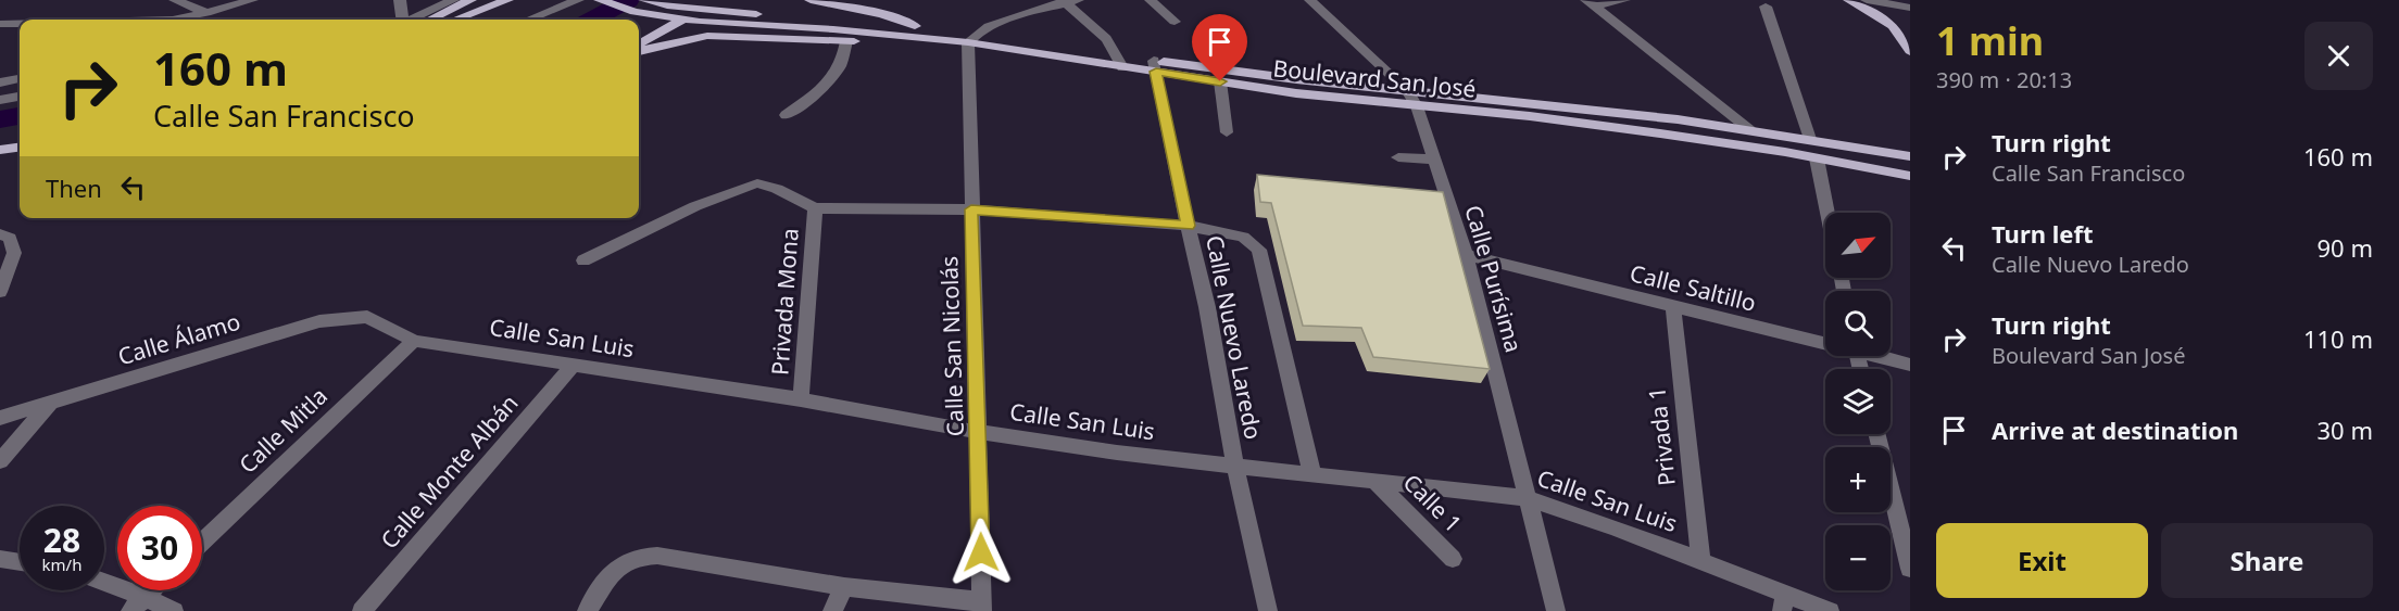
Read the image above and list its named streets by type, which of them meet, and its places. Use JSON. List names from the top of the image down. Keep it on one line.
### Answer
{"streets":{"main road":["Boulevard San José"],"street":["Calle Purísima","Calle Saltillo","Privada Mona","Calle Nuevo Laredo","Calle San Luis","Calle Álamo","Calle San Nicolás","Calle Mitla","Privada 1","Calle Monte Albán","Calle 1"]},"crossings":[["Boulevard San José","Calle Purísima"],["Boulevard San José","Calle Nuevo Laredo"],["Boulevard San José","Calle San Nicolás"],["Calle Purísima","Calle Saltillo"],["Calle Purísima","Calle San Luis"],["Calle Saltillo","Privada 1"],["Privada Mona","Calle San Luis"],["Calle Nuevo Laredo","Calle San Luis"],["Calle San Luis","Calle Álamo"],["Calle San Luis","Calle San Nicolás"],["Calle San Luis","Calle Mitla"],["Calle San Luis","Privada 1"],["Calle San Luis","Calle Monte Albán"],["Calle San Luis","Calle 1"]],"north":"top right","page":{"heading":["1 min","390 m · 20:13"],"turn":["160 m","Calle San Francisco"],"list":[{"name":"Turn right","note":"Calle San Francisco","value":"160 m"},{"name":"Turn left","note":"Calle Nuevo Laredo","value":"90 m"},{"name":"Turn right","note":"Boulevard San José","value":"110 m"},{"name":"Arrive at destination","value":"30 m"}],"then":"Then","map_buttons":["+","−"],"speed":"28 km/h","limit":"30","buttons":["Exit","Share"]}}
